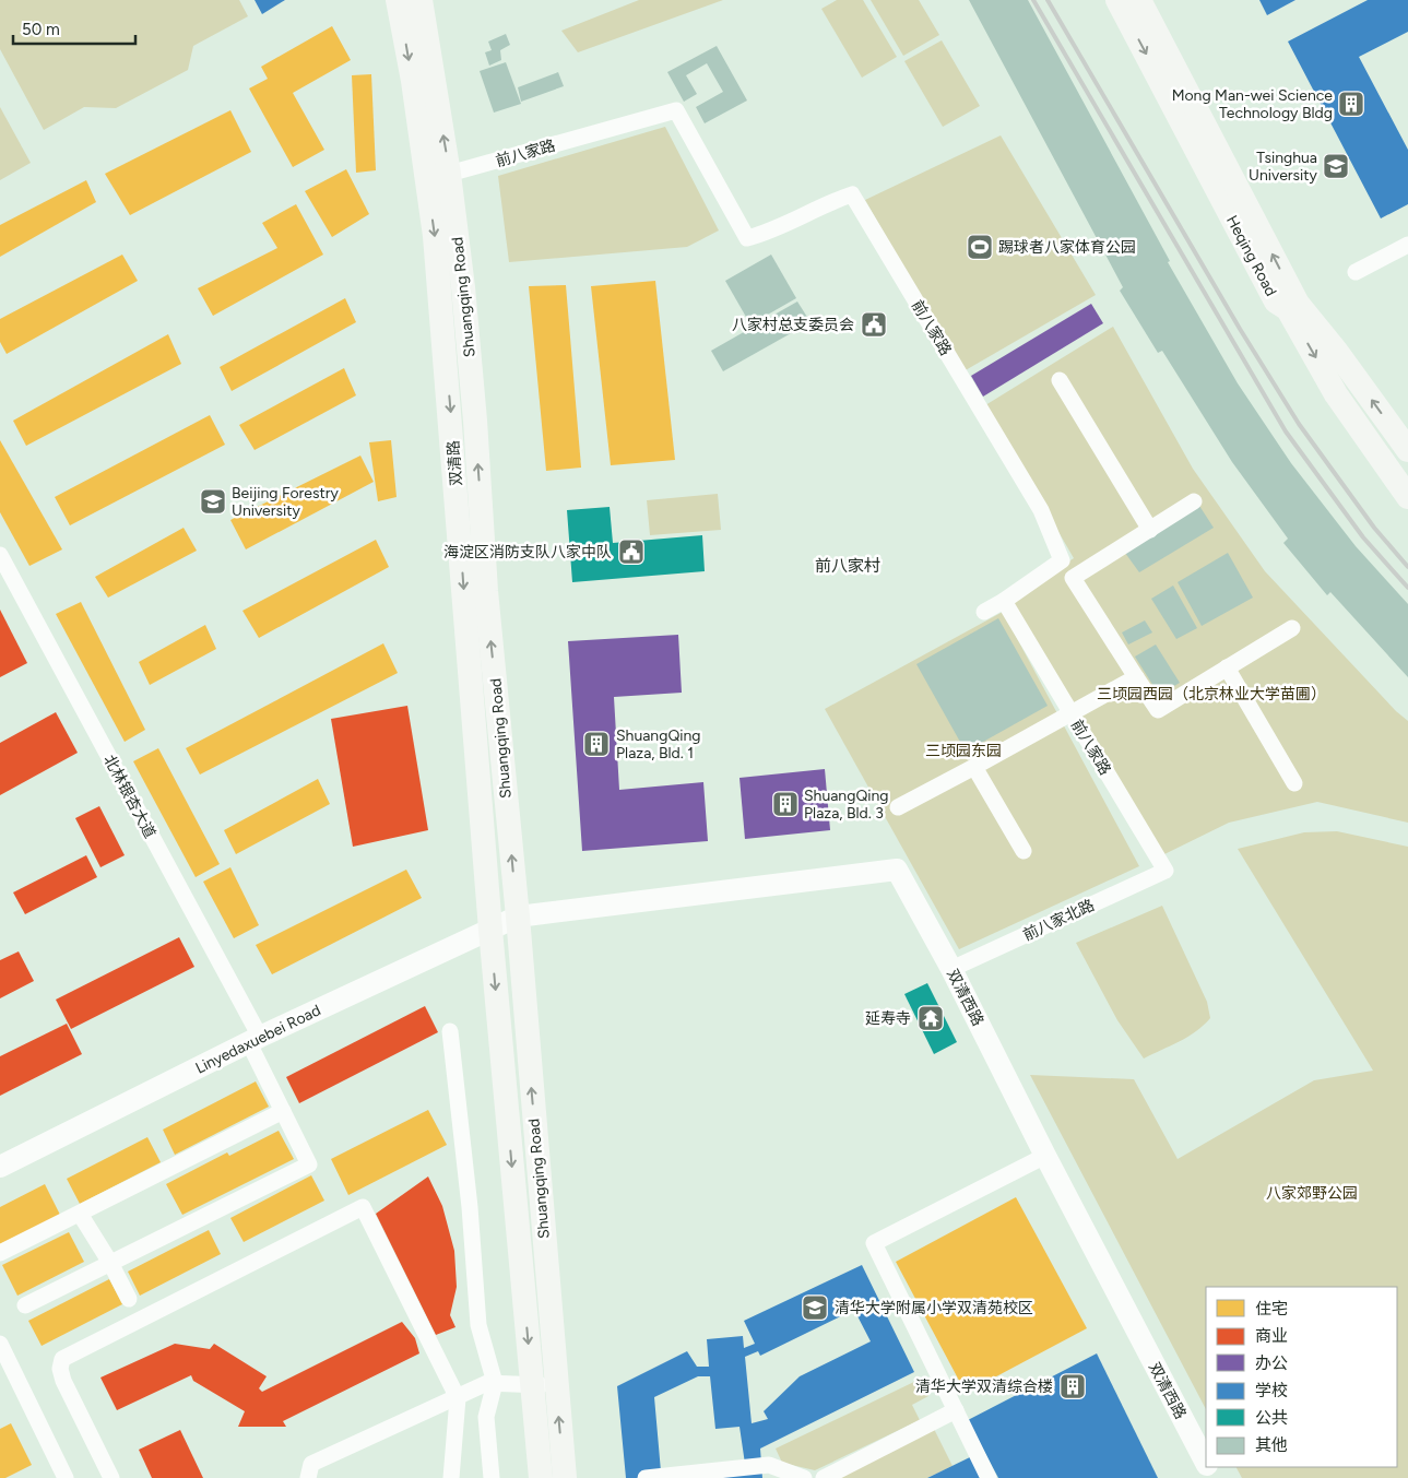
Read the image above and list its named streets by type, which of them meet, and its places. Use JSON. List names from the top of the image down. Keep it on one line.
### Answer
{"streets":{"main road":["Heqing Road","Shuangqing Road","双清路"],"street":["前八家路","北林银杏大道","前八家北路","双清西路","Linyedaxuebei Road"]},"crossings":[["前八家路","Shuangqing Road"],["前八家路","前八家北路"],["Shuangqing Road","双清路"],["Shuangqing Road","双清西路"],["Shuangqing Road","Linyedaxuebei Road"],["双清路","Linyedaxuebei Road"],["北林银杏大道","Linyedaxuebei Road"],["前八家北路","双清西路"],["双清西路","Linyedaxuebei Road"]],"one_way":["双清路"],"districts":["前八家村"],"parks":["三顷园西园（北京林业大学苗圃）","三顷园东园","八家郊野公园"],"places":{"building":["Mong Man-wei Science Technology Bldg","ShuangQing Plaza, Bld. 1","ShuangQing Plaza, Bld. 3","清华大学双清综合楼"],"school or university":["Tsinghua University","Beijing Forestry University","清华大学附属小学双清苑校区"],"sports":["踢球者八家体育公园"],"public building":["八家村总支委员会","海淀区消防支队八家中队"],"temple":["延寿寺"]},"legend":["住宅","商业","办公","学校","公共","其他"],"scale_bar":"50 m"}
